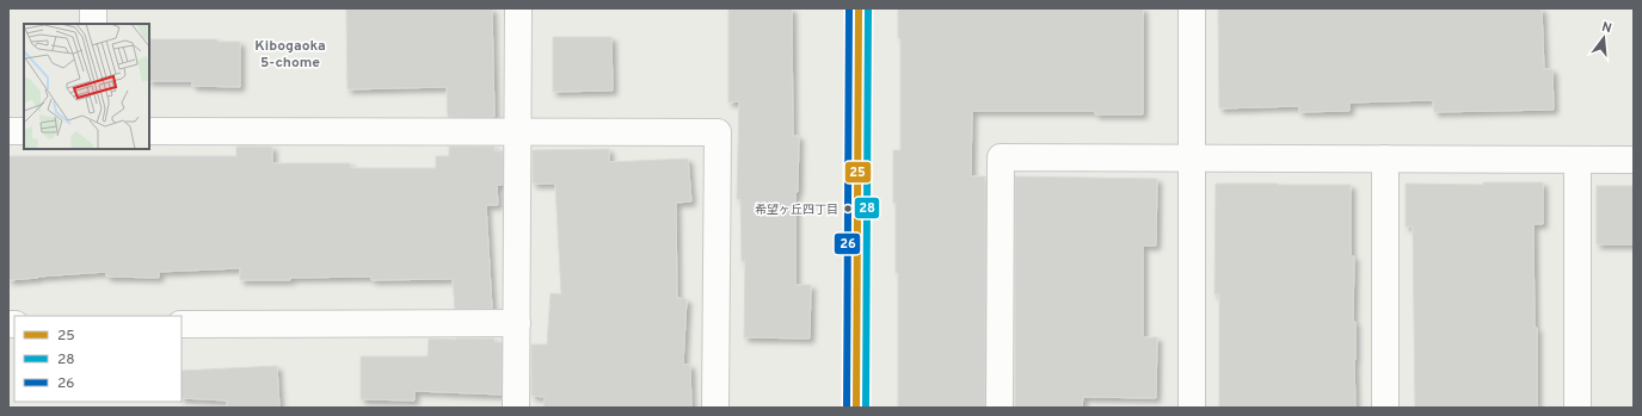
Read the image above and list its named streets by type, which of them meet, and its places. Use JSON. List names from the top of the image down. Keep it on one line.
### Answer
{"districts":["Kibogaoka 5-chome"],"places":["希望ヶ丘四丁目"],"lines":["transit line 25","transit line 28","transit line 26"],"legend":["25","28","26"],"north":"top"}
